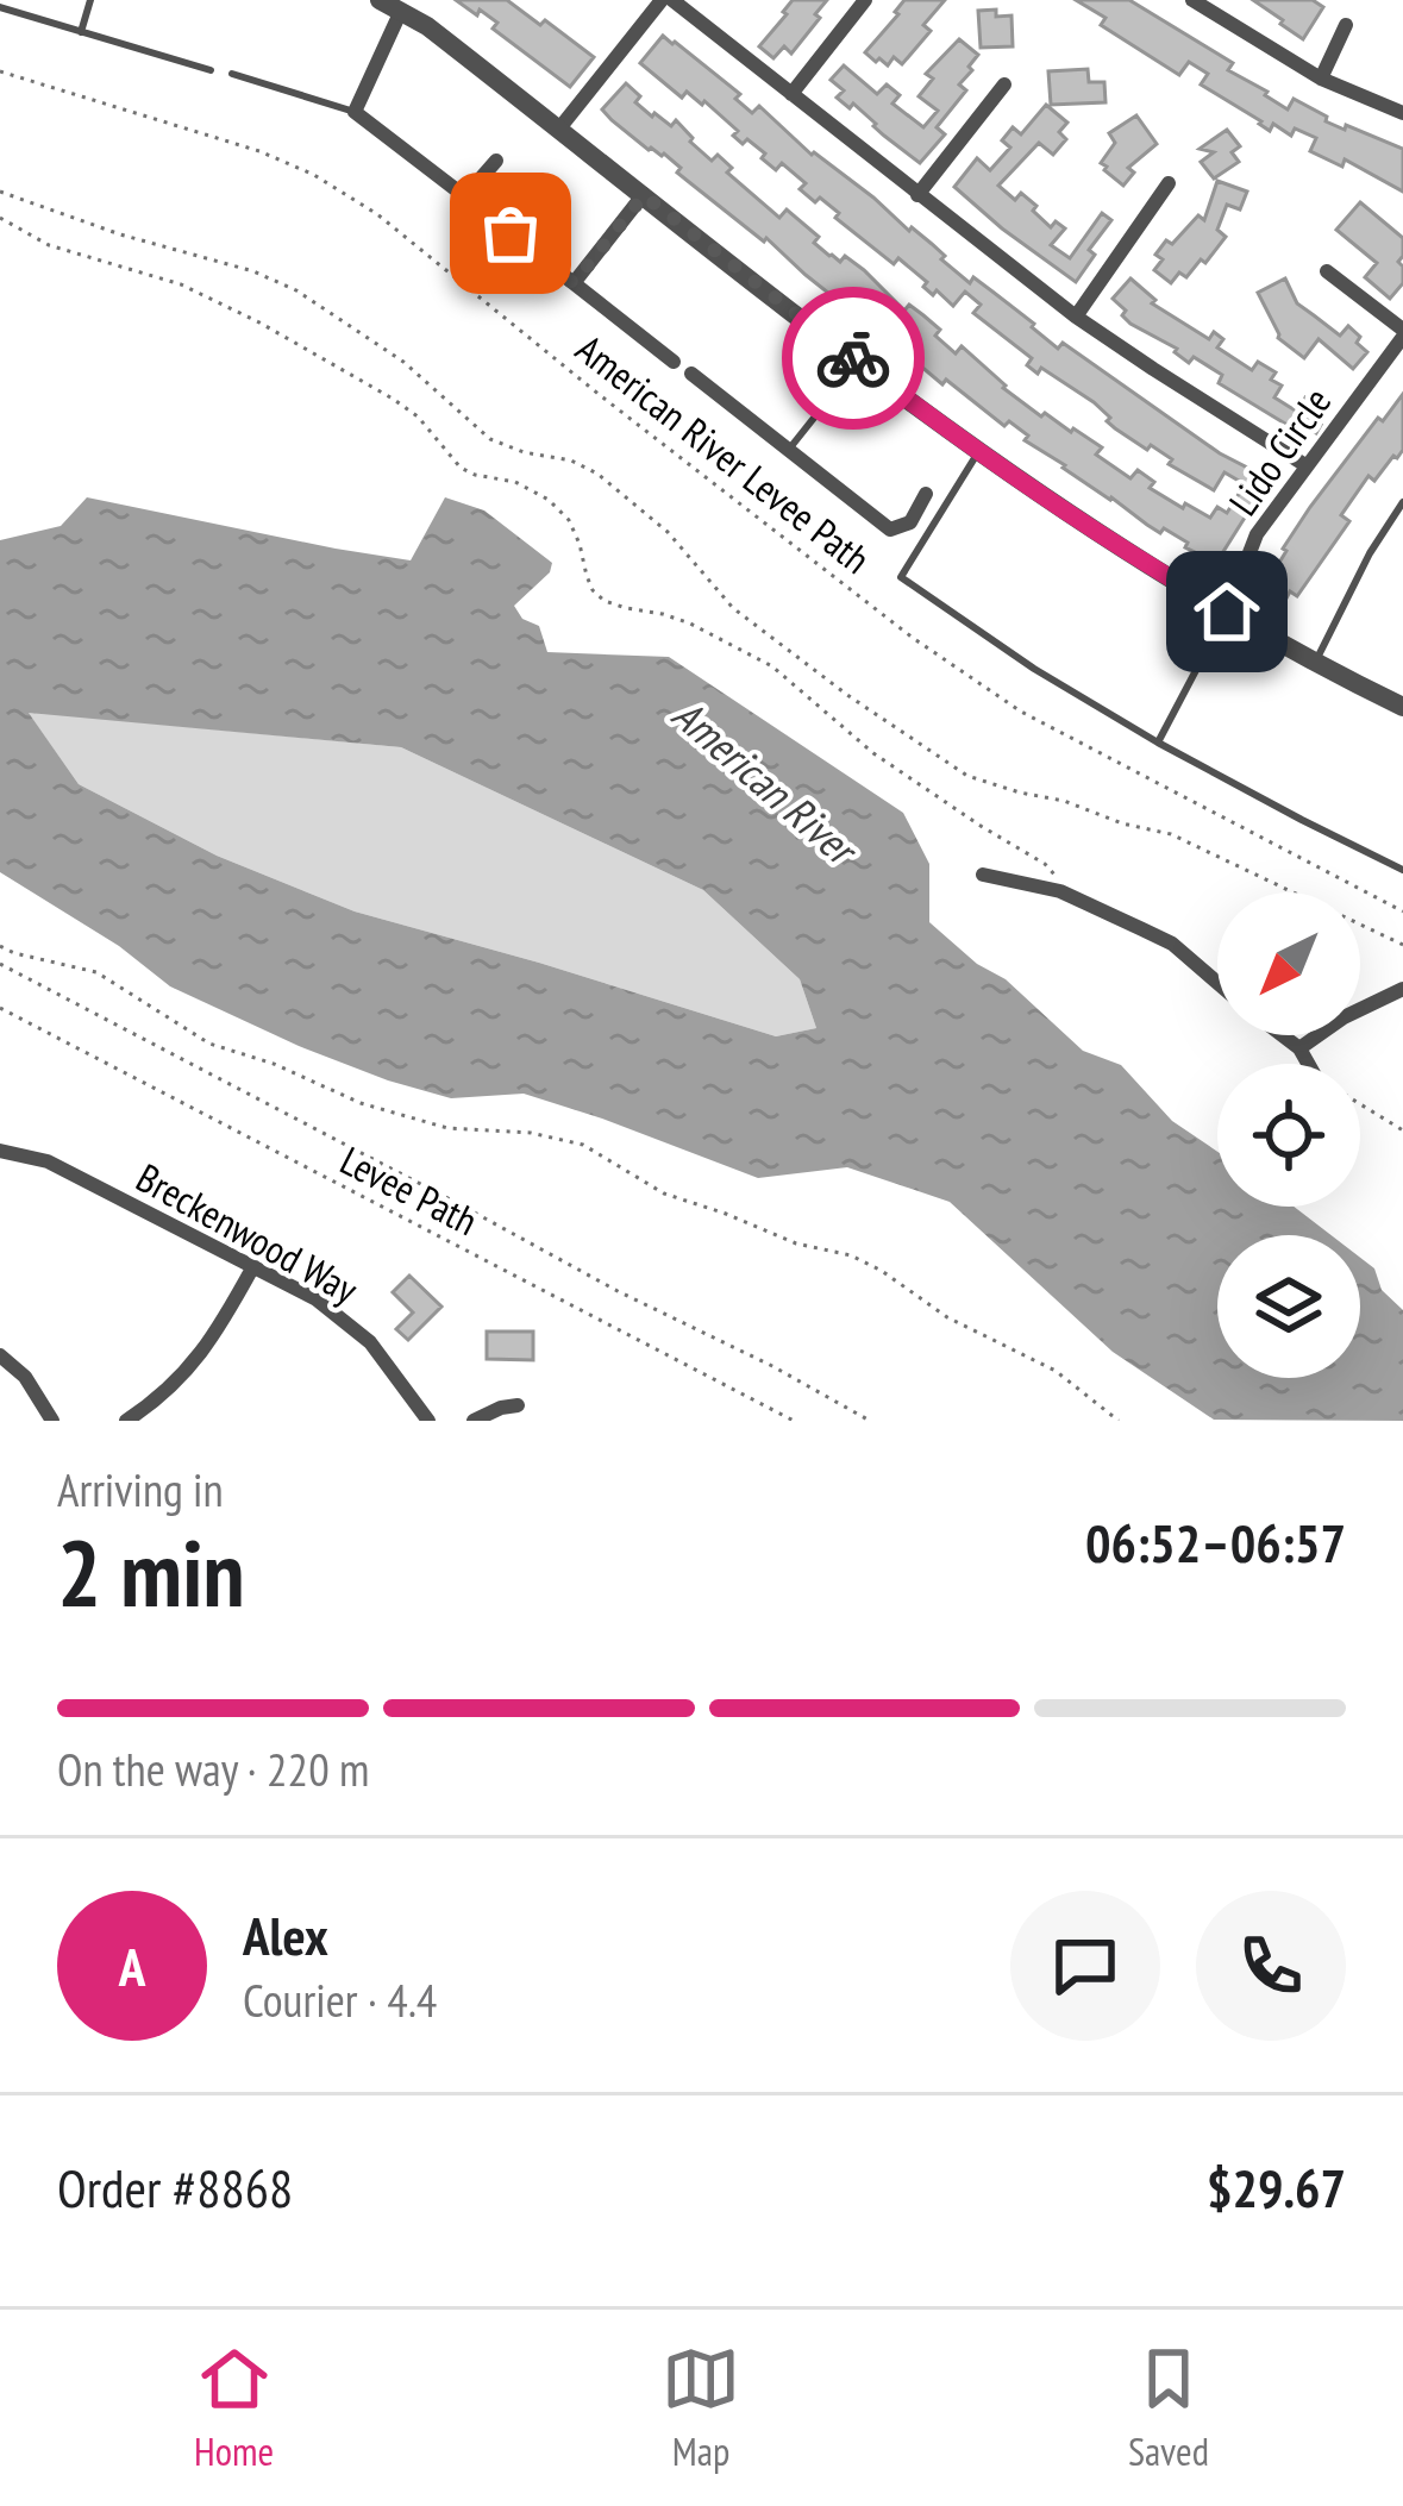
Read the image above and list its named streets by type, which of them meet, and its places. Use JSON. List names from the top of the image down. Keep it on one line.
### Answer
{"streets":{"street":["Lido Circle","Breckenwood Way"],"path":["American River Levee Path","Levee Path"]},"water":["American River"],"north":"bottom left","page":{"heading":["2 min","Arriving in","06:52–06:57"],"panel":["Alex","Courier · 4.4","Order #8868","$29.67"],"bar":"On the way · 220 m","round":"A","tabs":["Home","Map","Saved"]}}
